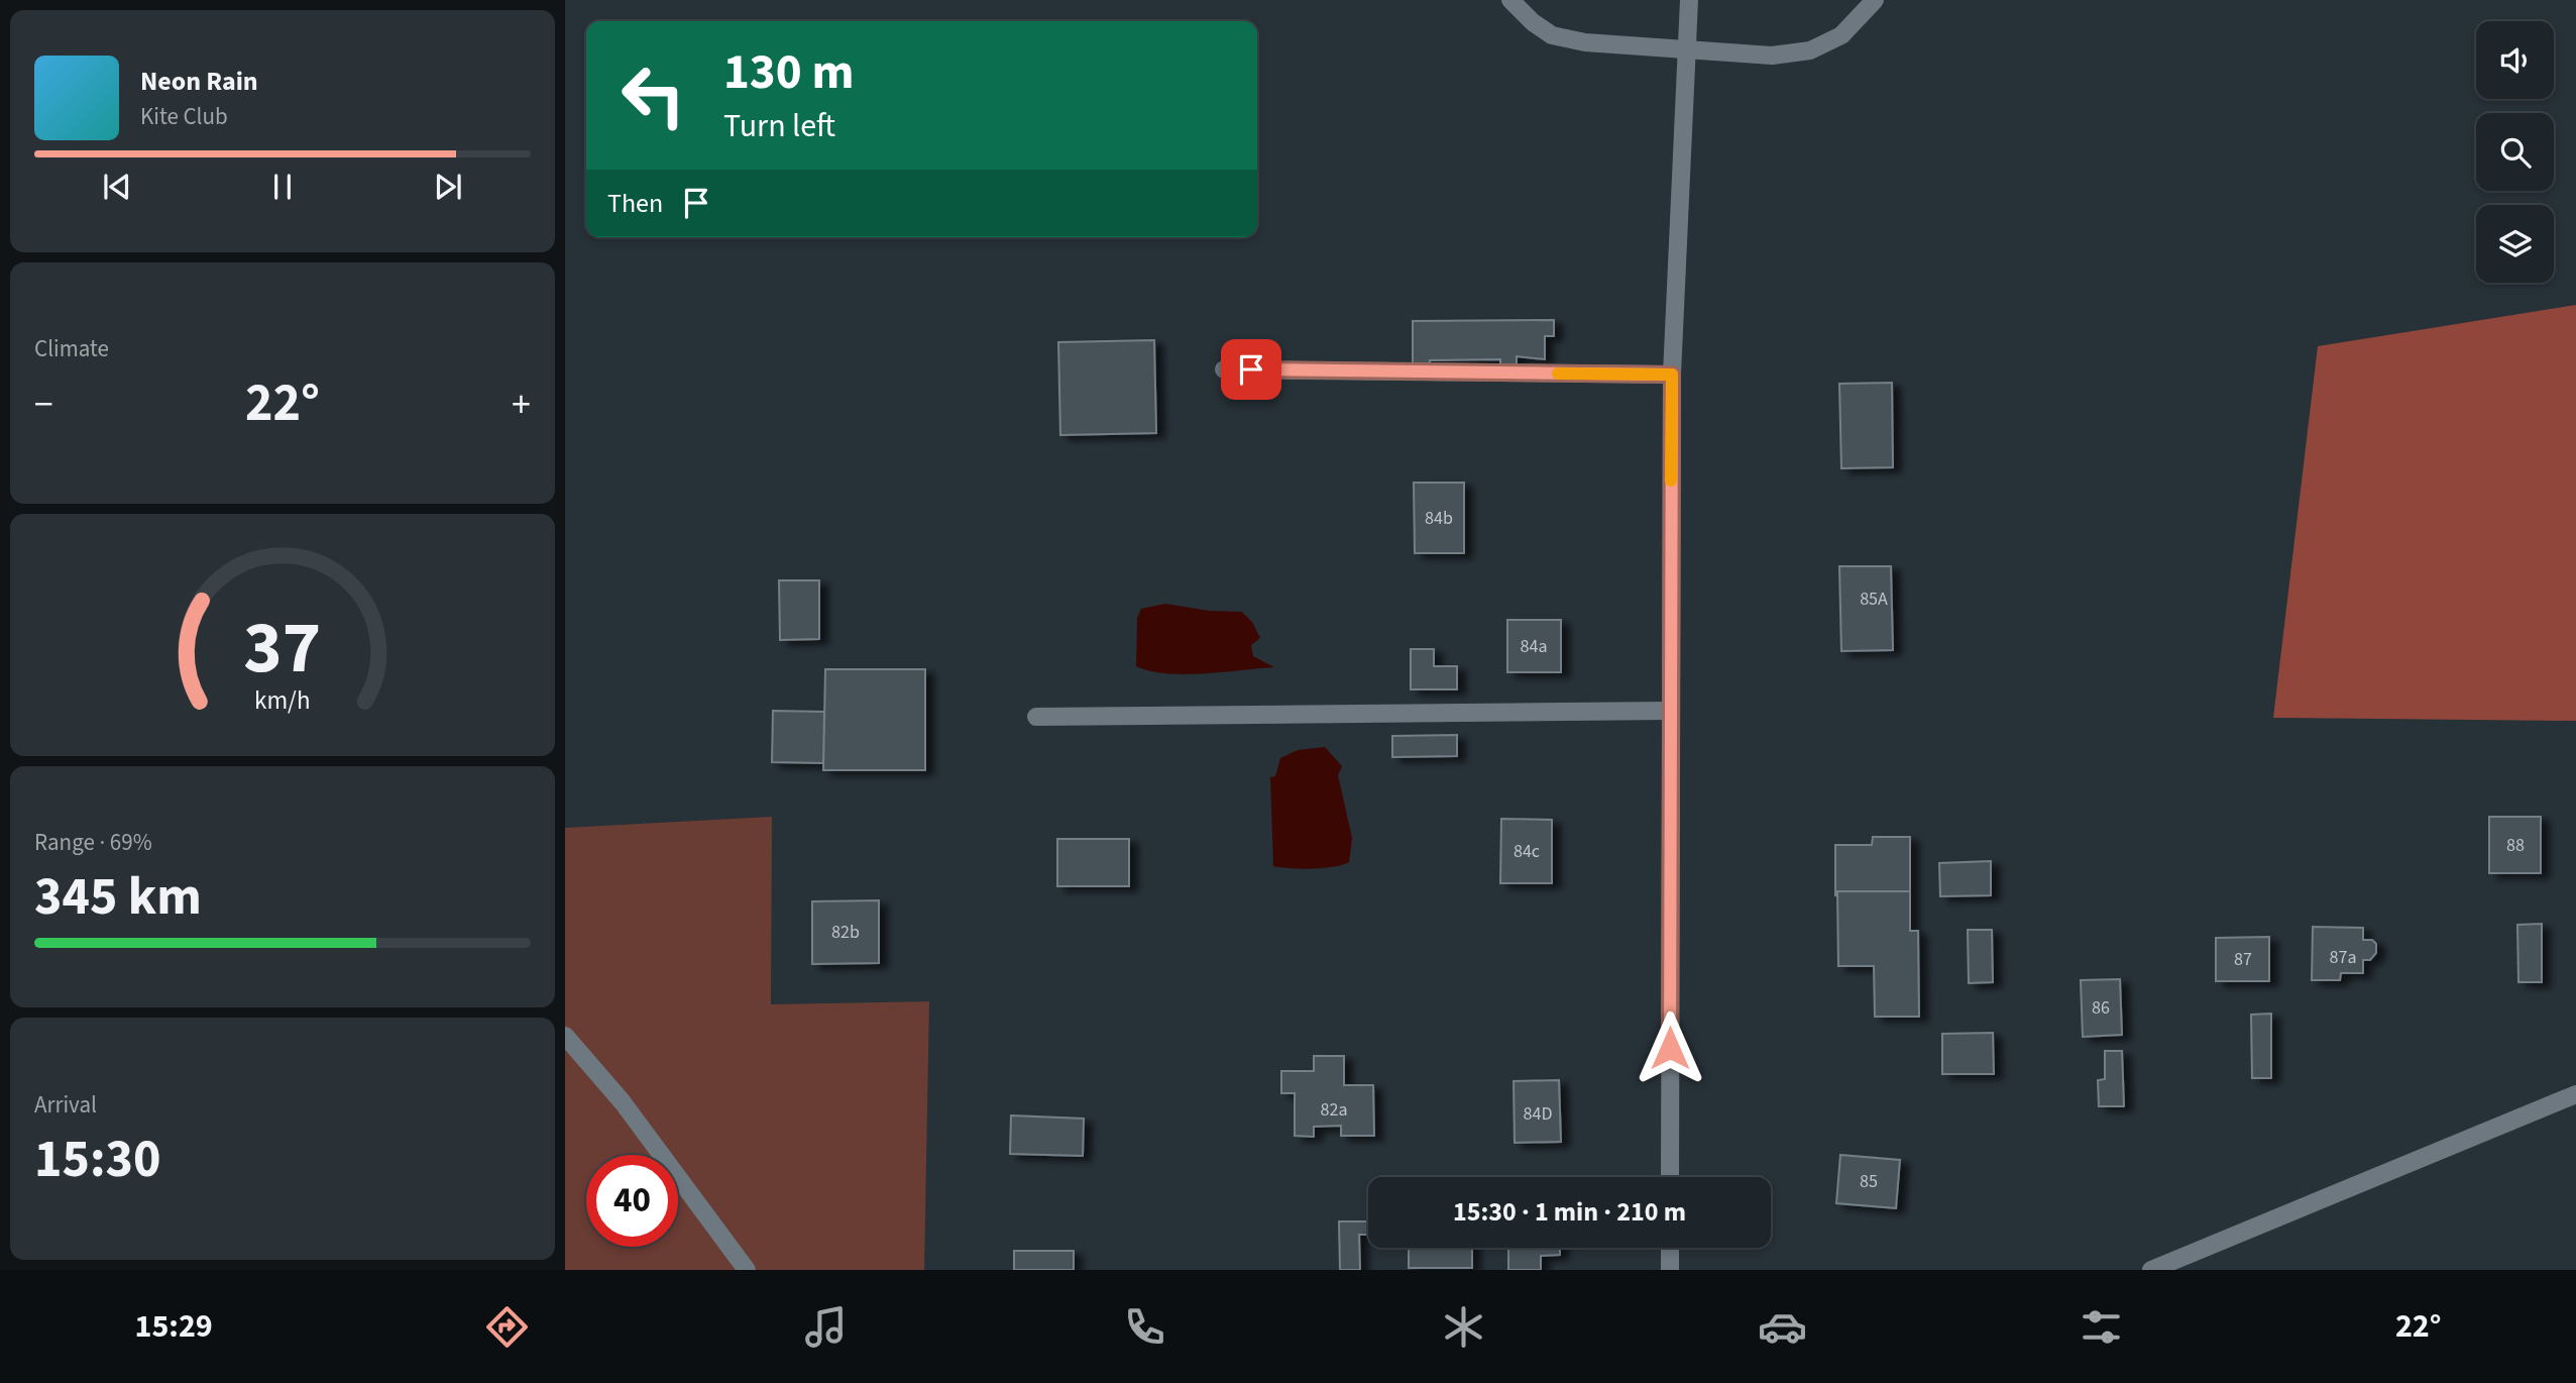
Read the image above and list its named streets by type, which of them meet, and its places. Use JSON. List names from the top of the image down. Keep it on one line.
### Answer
{"house_numbers":["84b","85A","84a","88","84c","82b","87a","87","86","82a","84D","85"],"page":{"turn":["130 m","Turn left"],"song":["Neon Rain","Kite Club"],"then":"Then","tile":["Climate",["Range · 69%","345 km"],["Arrival","15:30"]],"heat":["−","22°","+"],"limit":"40","trip":"15:30 · 1 min · 210 m","tabs":["15:29","22°"],"gauge":["37","km/h"]}}
